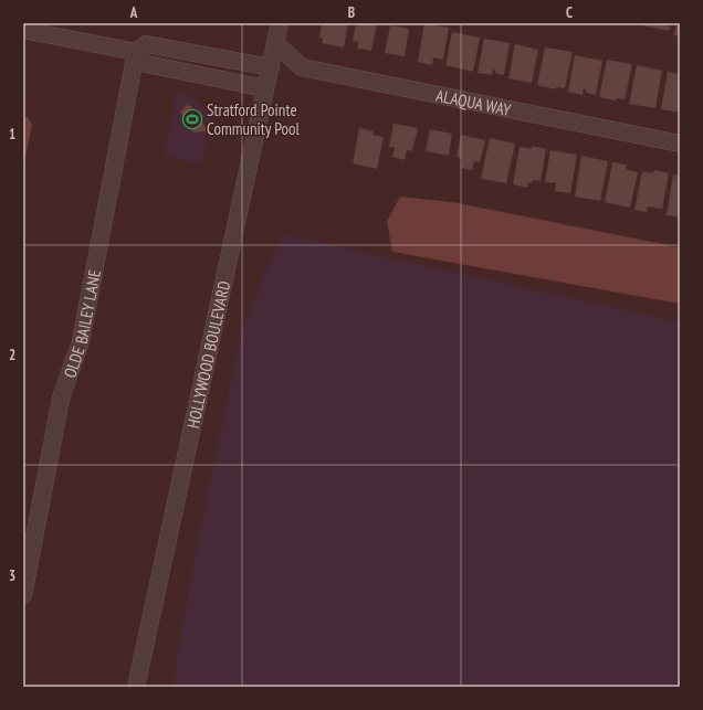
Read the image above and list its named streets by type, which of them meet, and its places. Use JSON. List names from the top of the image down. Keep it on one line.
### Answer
{"streets":{"street":["ALAQUA WAY","OLDE BAILEY LANE","HOLLYWOOD BOULEVARD"]},"crossings":[["ALAQUA WAY","HOLLYWOOD BOULEVARD"]],"places":{"sports":["Stratford Pointe Community Pool"]},"grid":{"columns":["A","B","C"],"rows":["1","2","3"]}}
